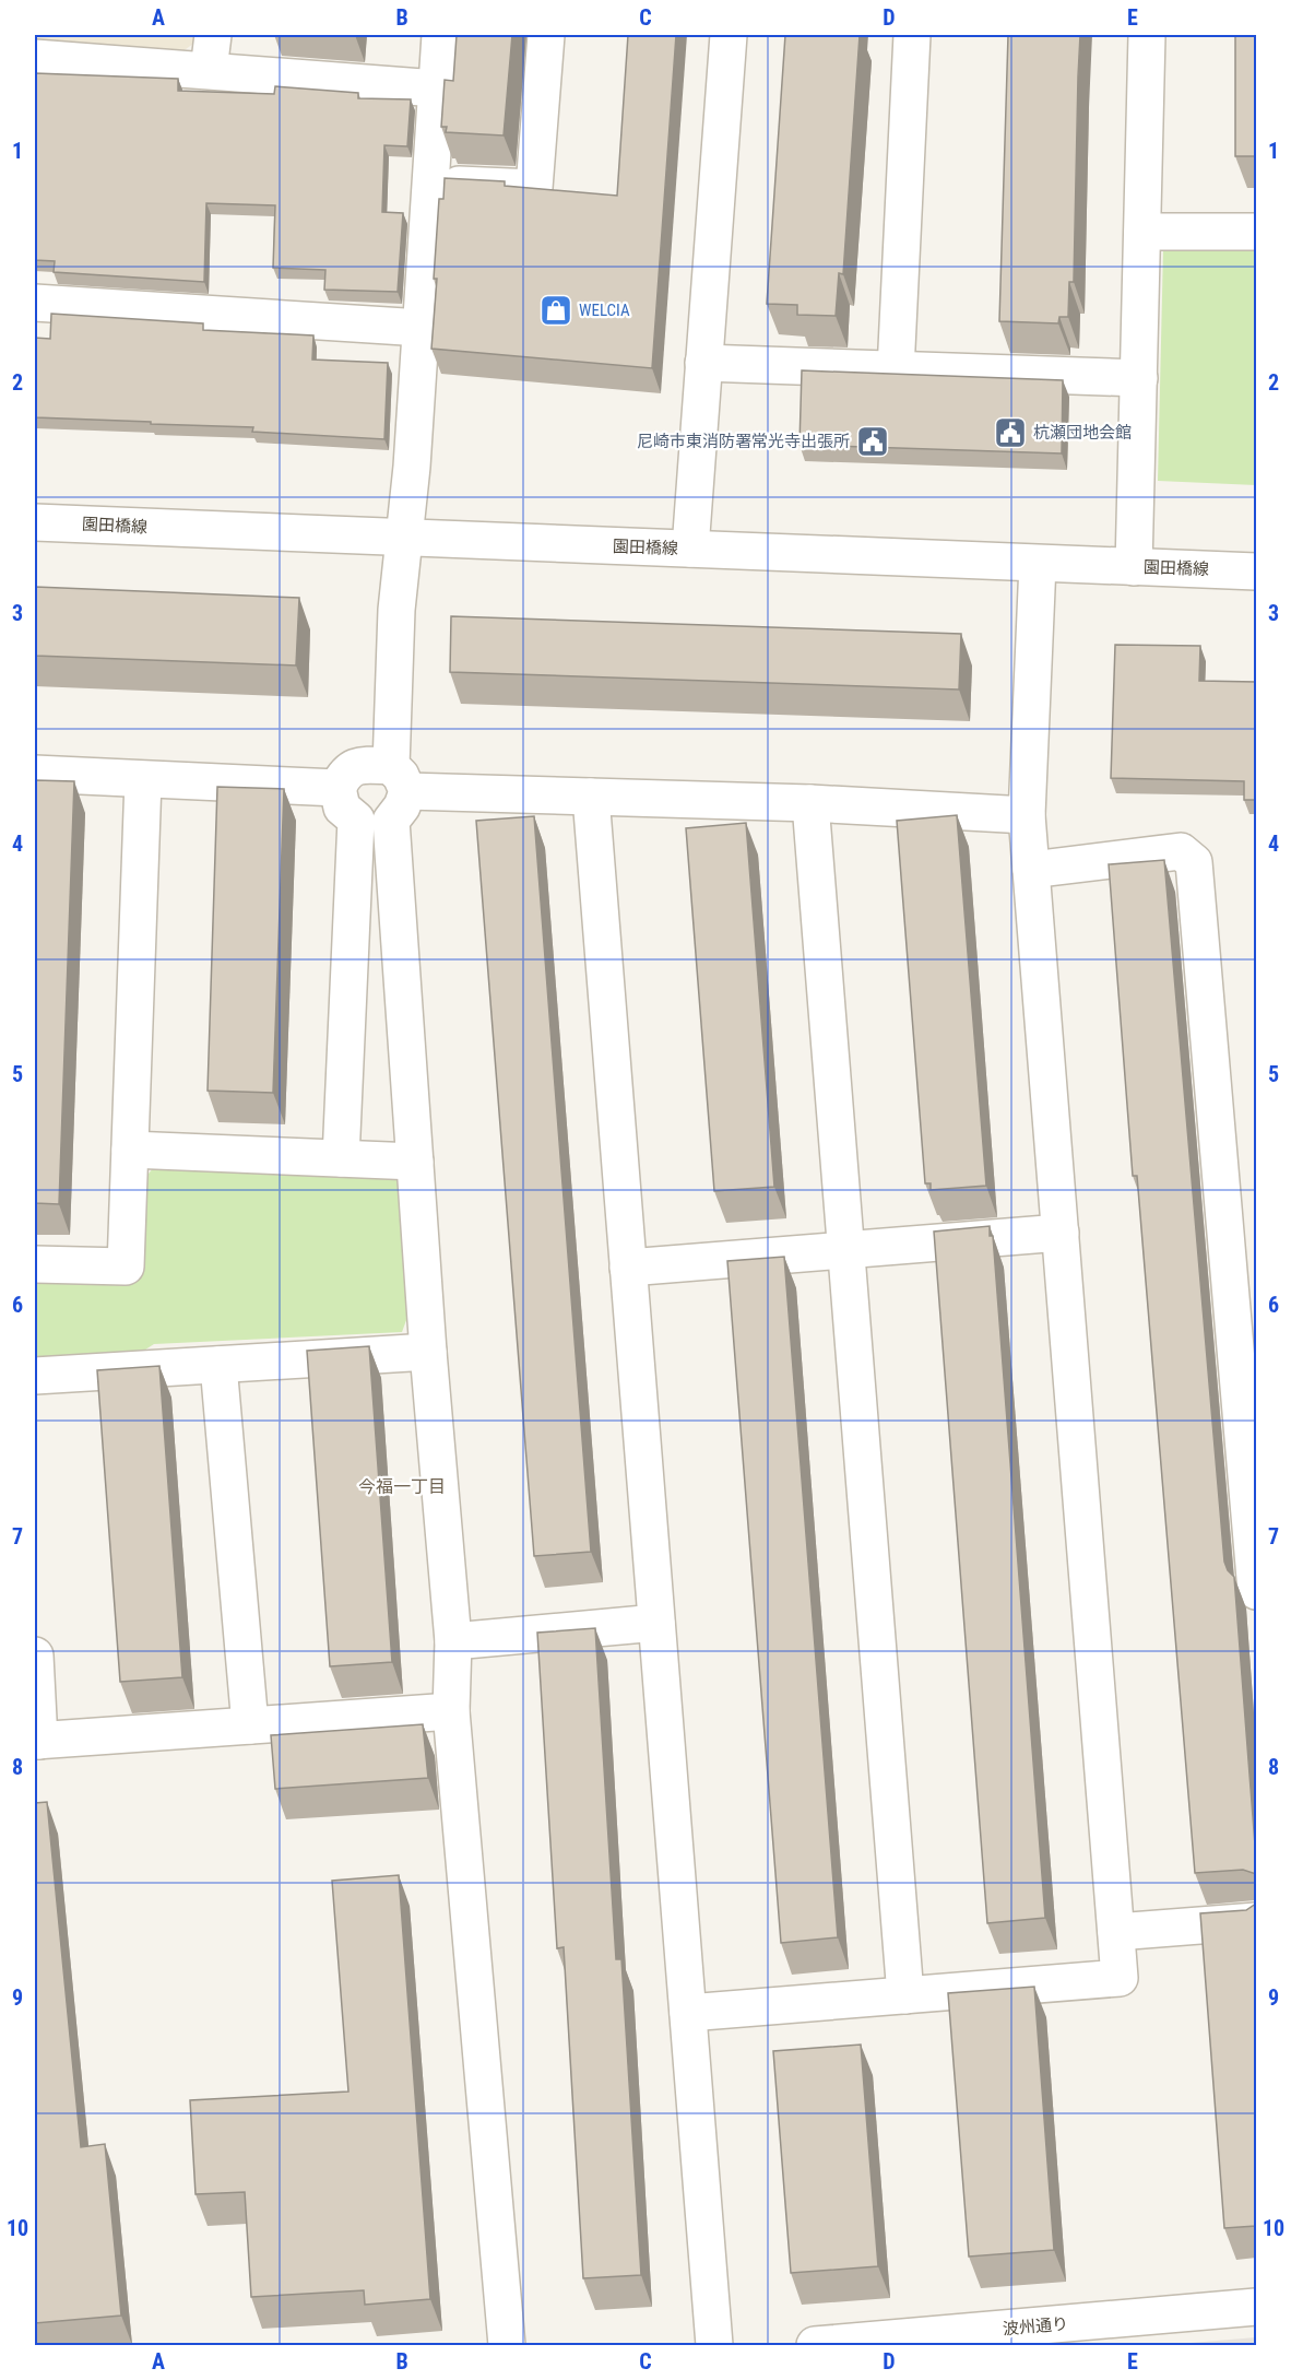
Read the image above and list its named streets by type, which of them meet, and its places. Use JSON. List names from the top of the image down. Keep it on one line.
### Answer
{"streets":{"street":["園田橋線","波州通り"]},"districts":["今福一丁目"],"places":{"shop":["WELCIA"],"public building":["杭瀬団地会館","尼崎市東消防署常光寺出張所"]},"grid":{"columns":["A","B","C","D","E"],"rows":["1","2","3","4","5","6","7","8","9","10"]}}
